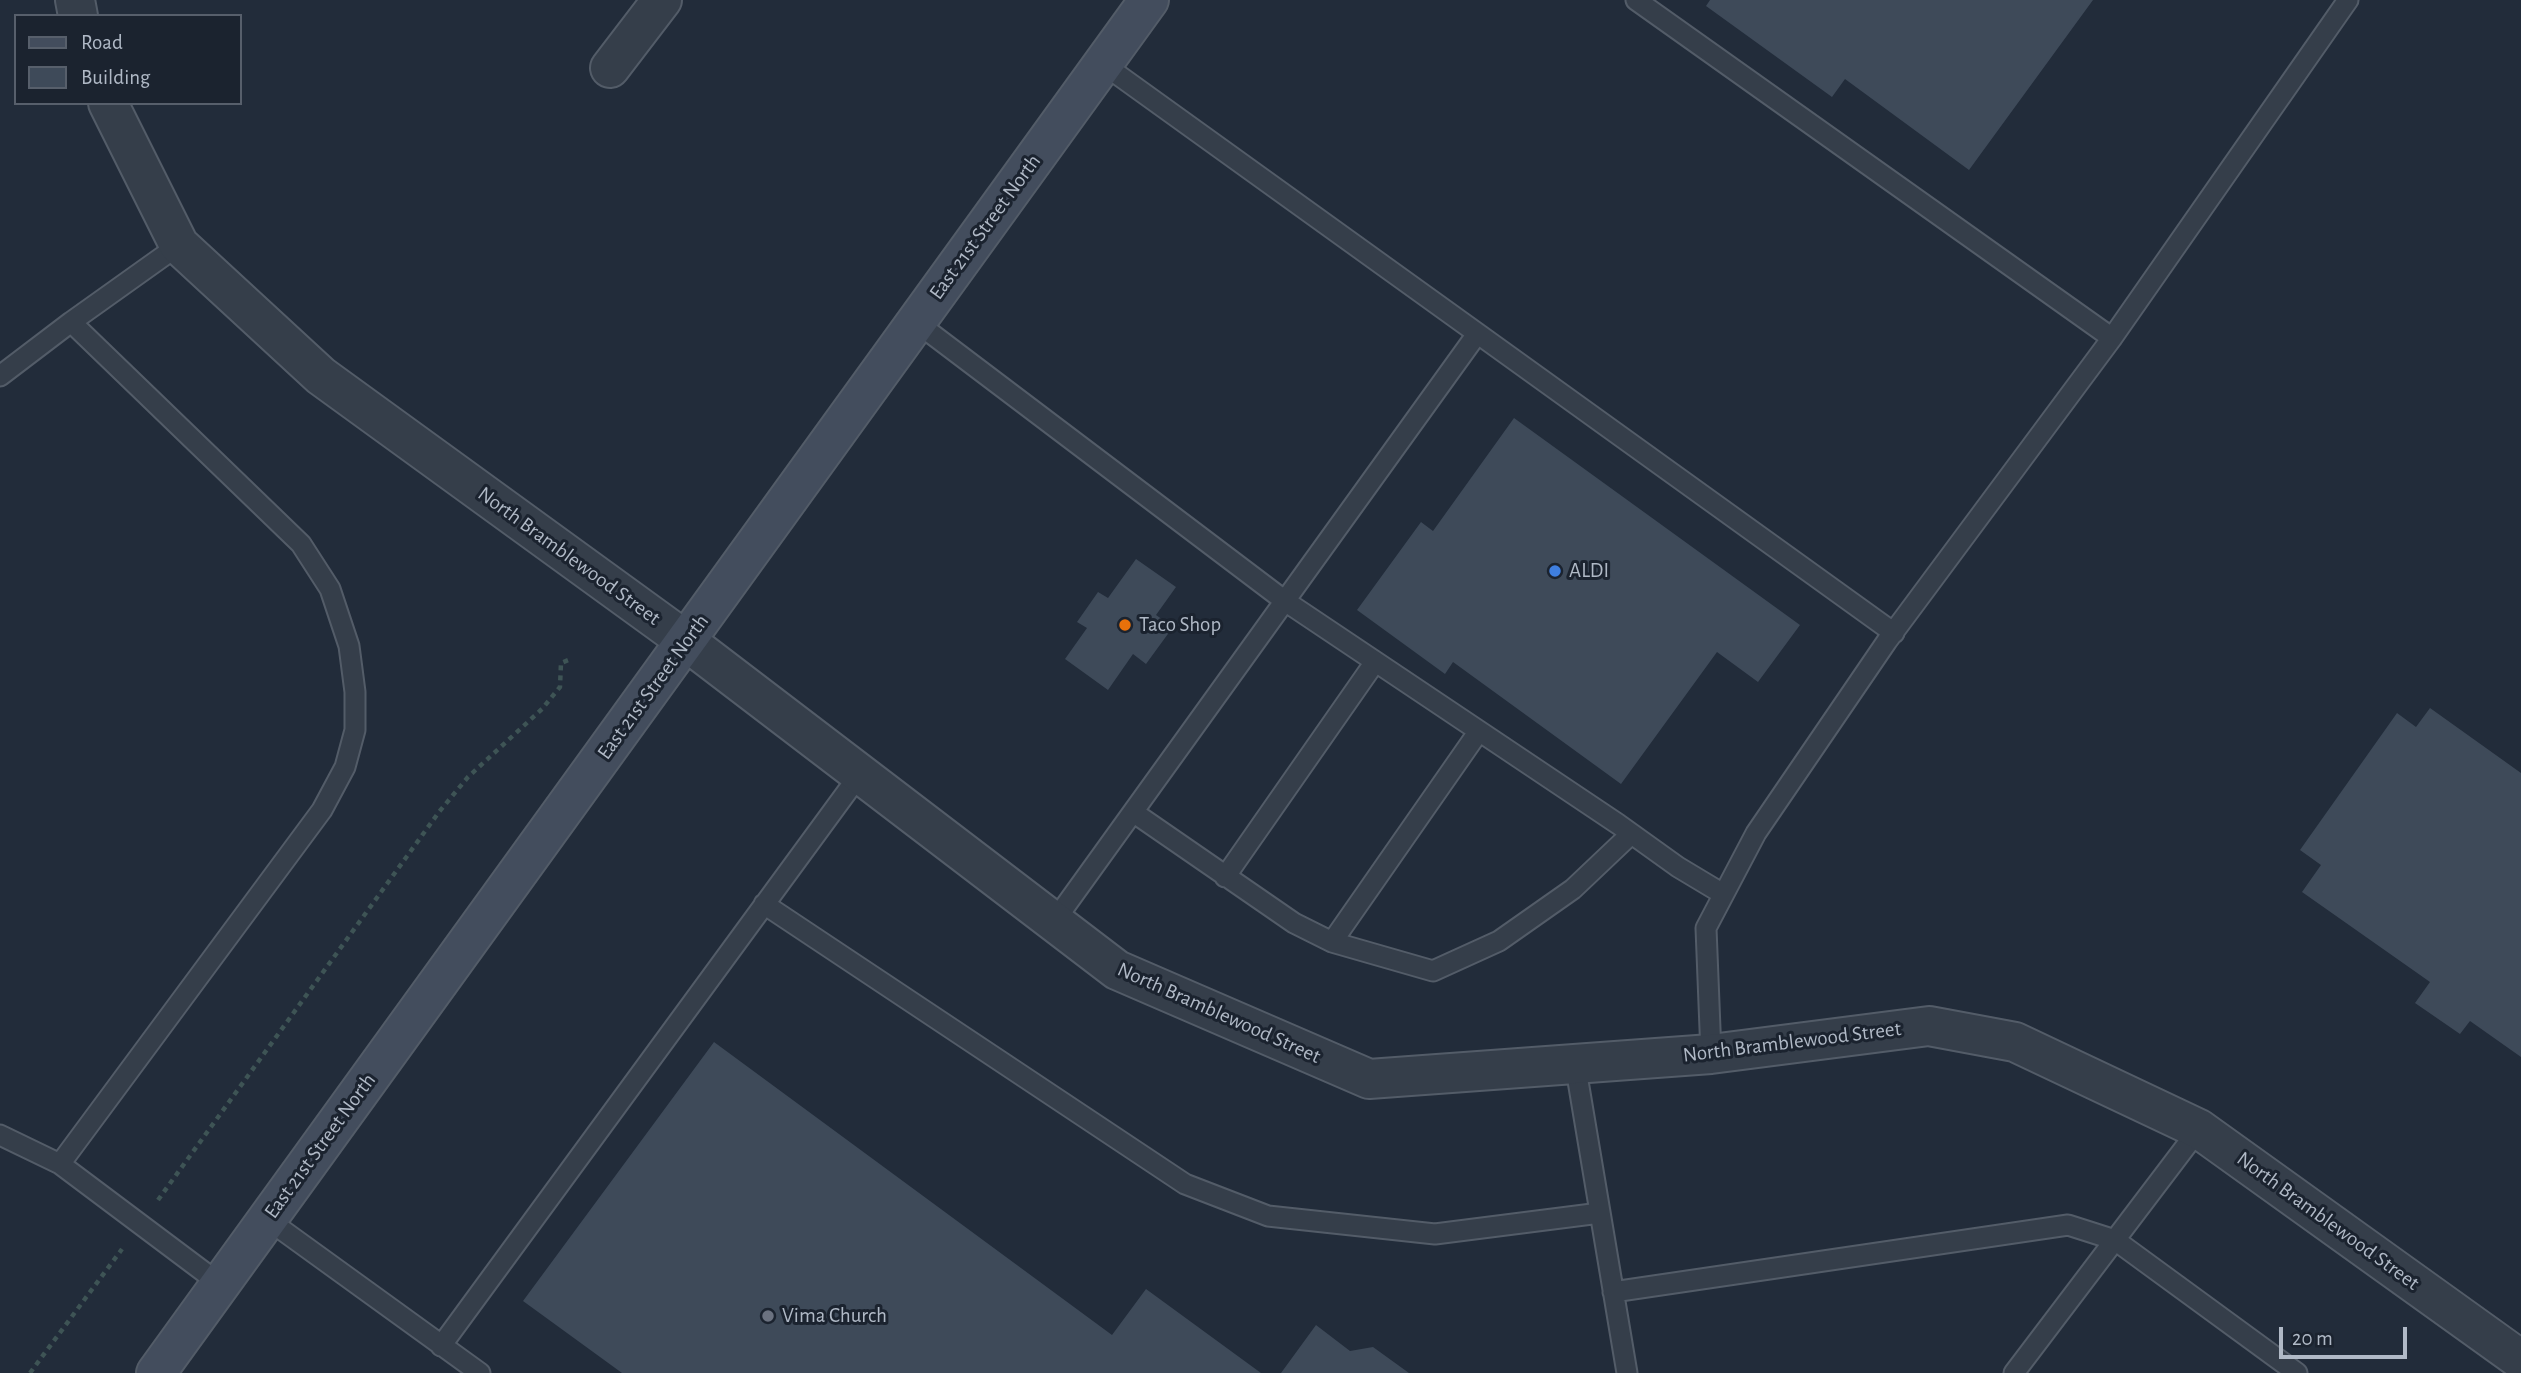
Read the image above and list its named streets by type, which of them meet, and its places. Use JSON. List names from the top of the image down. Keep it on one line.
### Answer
{"streets":{"main road":["East 21st Street North"],"street":["North Bramblewood Street"]},"crossings":[["East 21st Street North","North Bramblewood Street"]],"places":["ALDI","Taco Shop","Vima Church"],"legend":["Road","Building"],"scale_bar":"20 m"}
